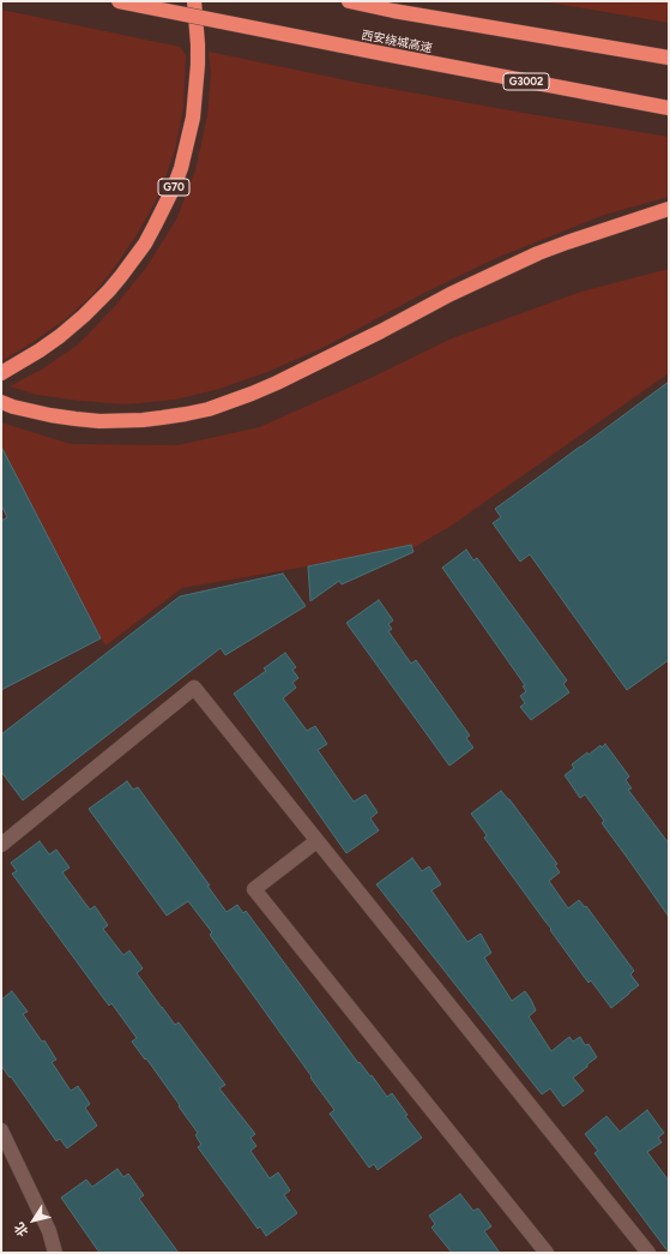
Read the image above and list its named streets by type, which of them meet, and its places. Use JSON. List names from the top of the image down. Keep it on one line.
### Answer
{"streets":{"highway":["西安绕城高速","G3002","G70"]},"north":"bottom left"}
